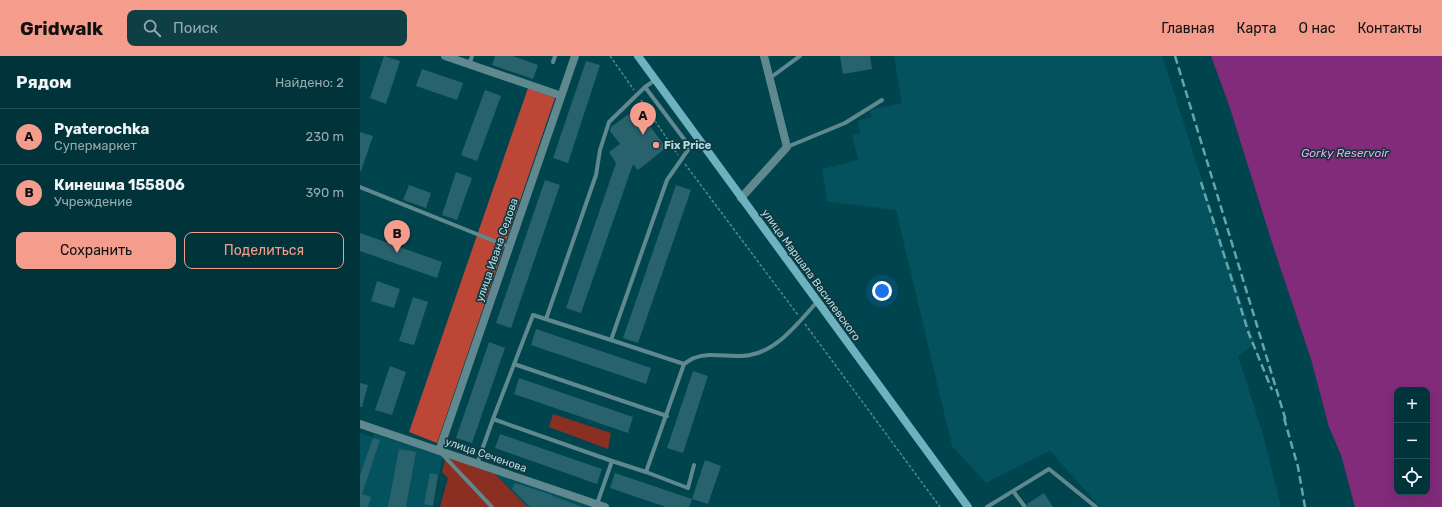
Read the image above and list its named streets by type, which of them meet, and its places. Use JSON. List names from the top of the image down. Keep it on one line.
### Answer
{"streets":{"street":["улица Ивана Седова","улица Маршала Василевского","улица Сеченова"]},"crossings":[["улица Ивана Седова","улица Сеченова"]],"water":["Gorky Reservoir"],"places":["Fix Price"],"page":{"header":"Gridwalk","search":"Поиск","nav":["Главная","Карта","О нас","Контакты"],"heading":["Рядом","Найдено: 2"],"pins":["A","B"],"list":[{"mark":"A","name":"Pyaterochka","note":"Супермаркет","value":"230 m"},{"mark":"B","name":"Кинешма 155806","note":"Учреждение","value":"390 m"}],"buttons":["Сохранить","Поделиться"],"map_buttons":["+","−"]}}
